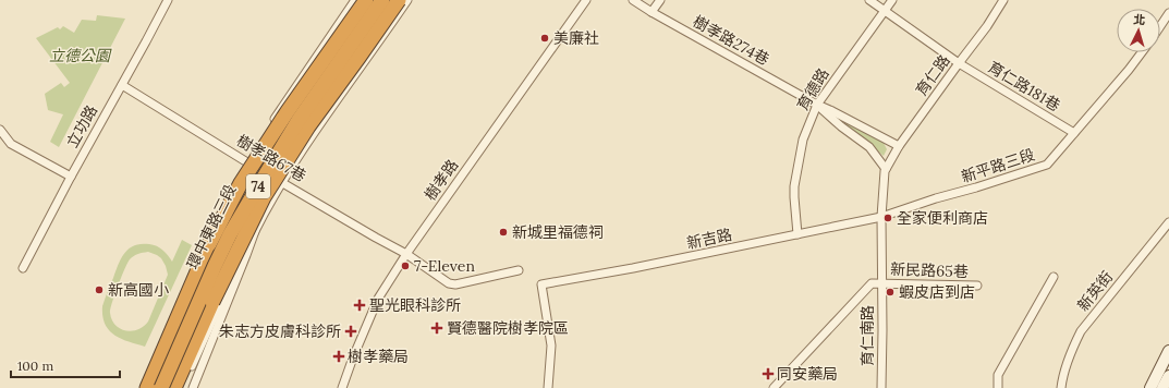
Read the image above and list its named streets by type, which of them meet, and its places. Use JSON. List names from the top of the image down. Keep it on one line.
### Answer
{"streets":{"highway":["74"],"street":["樹孝路274巷","育仁路","育仁路181巷","育德路","立功路","樹孝路67巷","新平路三段","樹孝路","環中東路三段","新吉路","新民路65巷","新英街","育仁南路"]},"crossings":[["樹孝路274巷","育德路"],["育仁路","育仁路181巷"],["育仁路181巷","育德路"],["育仁路181巷","新平路三段"],["育德路","新吉路"],["立功路","樹孝路67巷"],["樹孝路67巷","樹孝路"],["樹孝路67巷","環中東路三段"],["新平路三段","新吉路"],["新民路65巷","育仁南路"]],"parks":["立德公園"],"places":{"other":["美廉社","全家便利商店","新城里福德祠","7-Eleven","新高國小","蝦皮店到店"],"health":["聖光眼科診所","賢德醫院樹孝院區","朱志方皮膚科診所","樹孝藥局","同安藥局"]},"scale_bar":"100 m","north":"top"}
